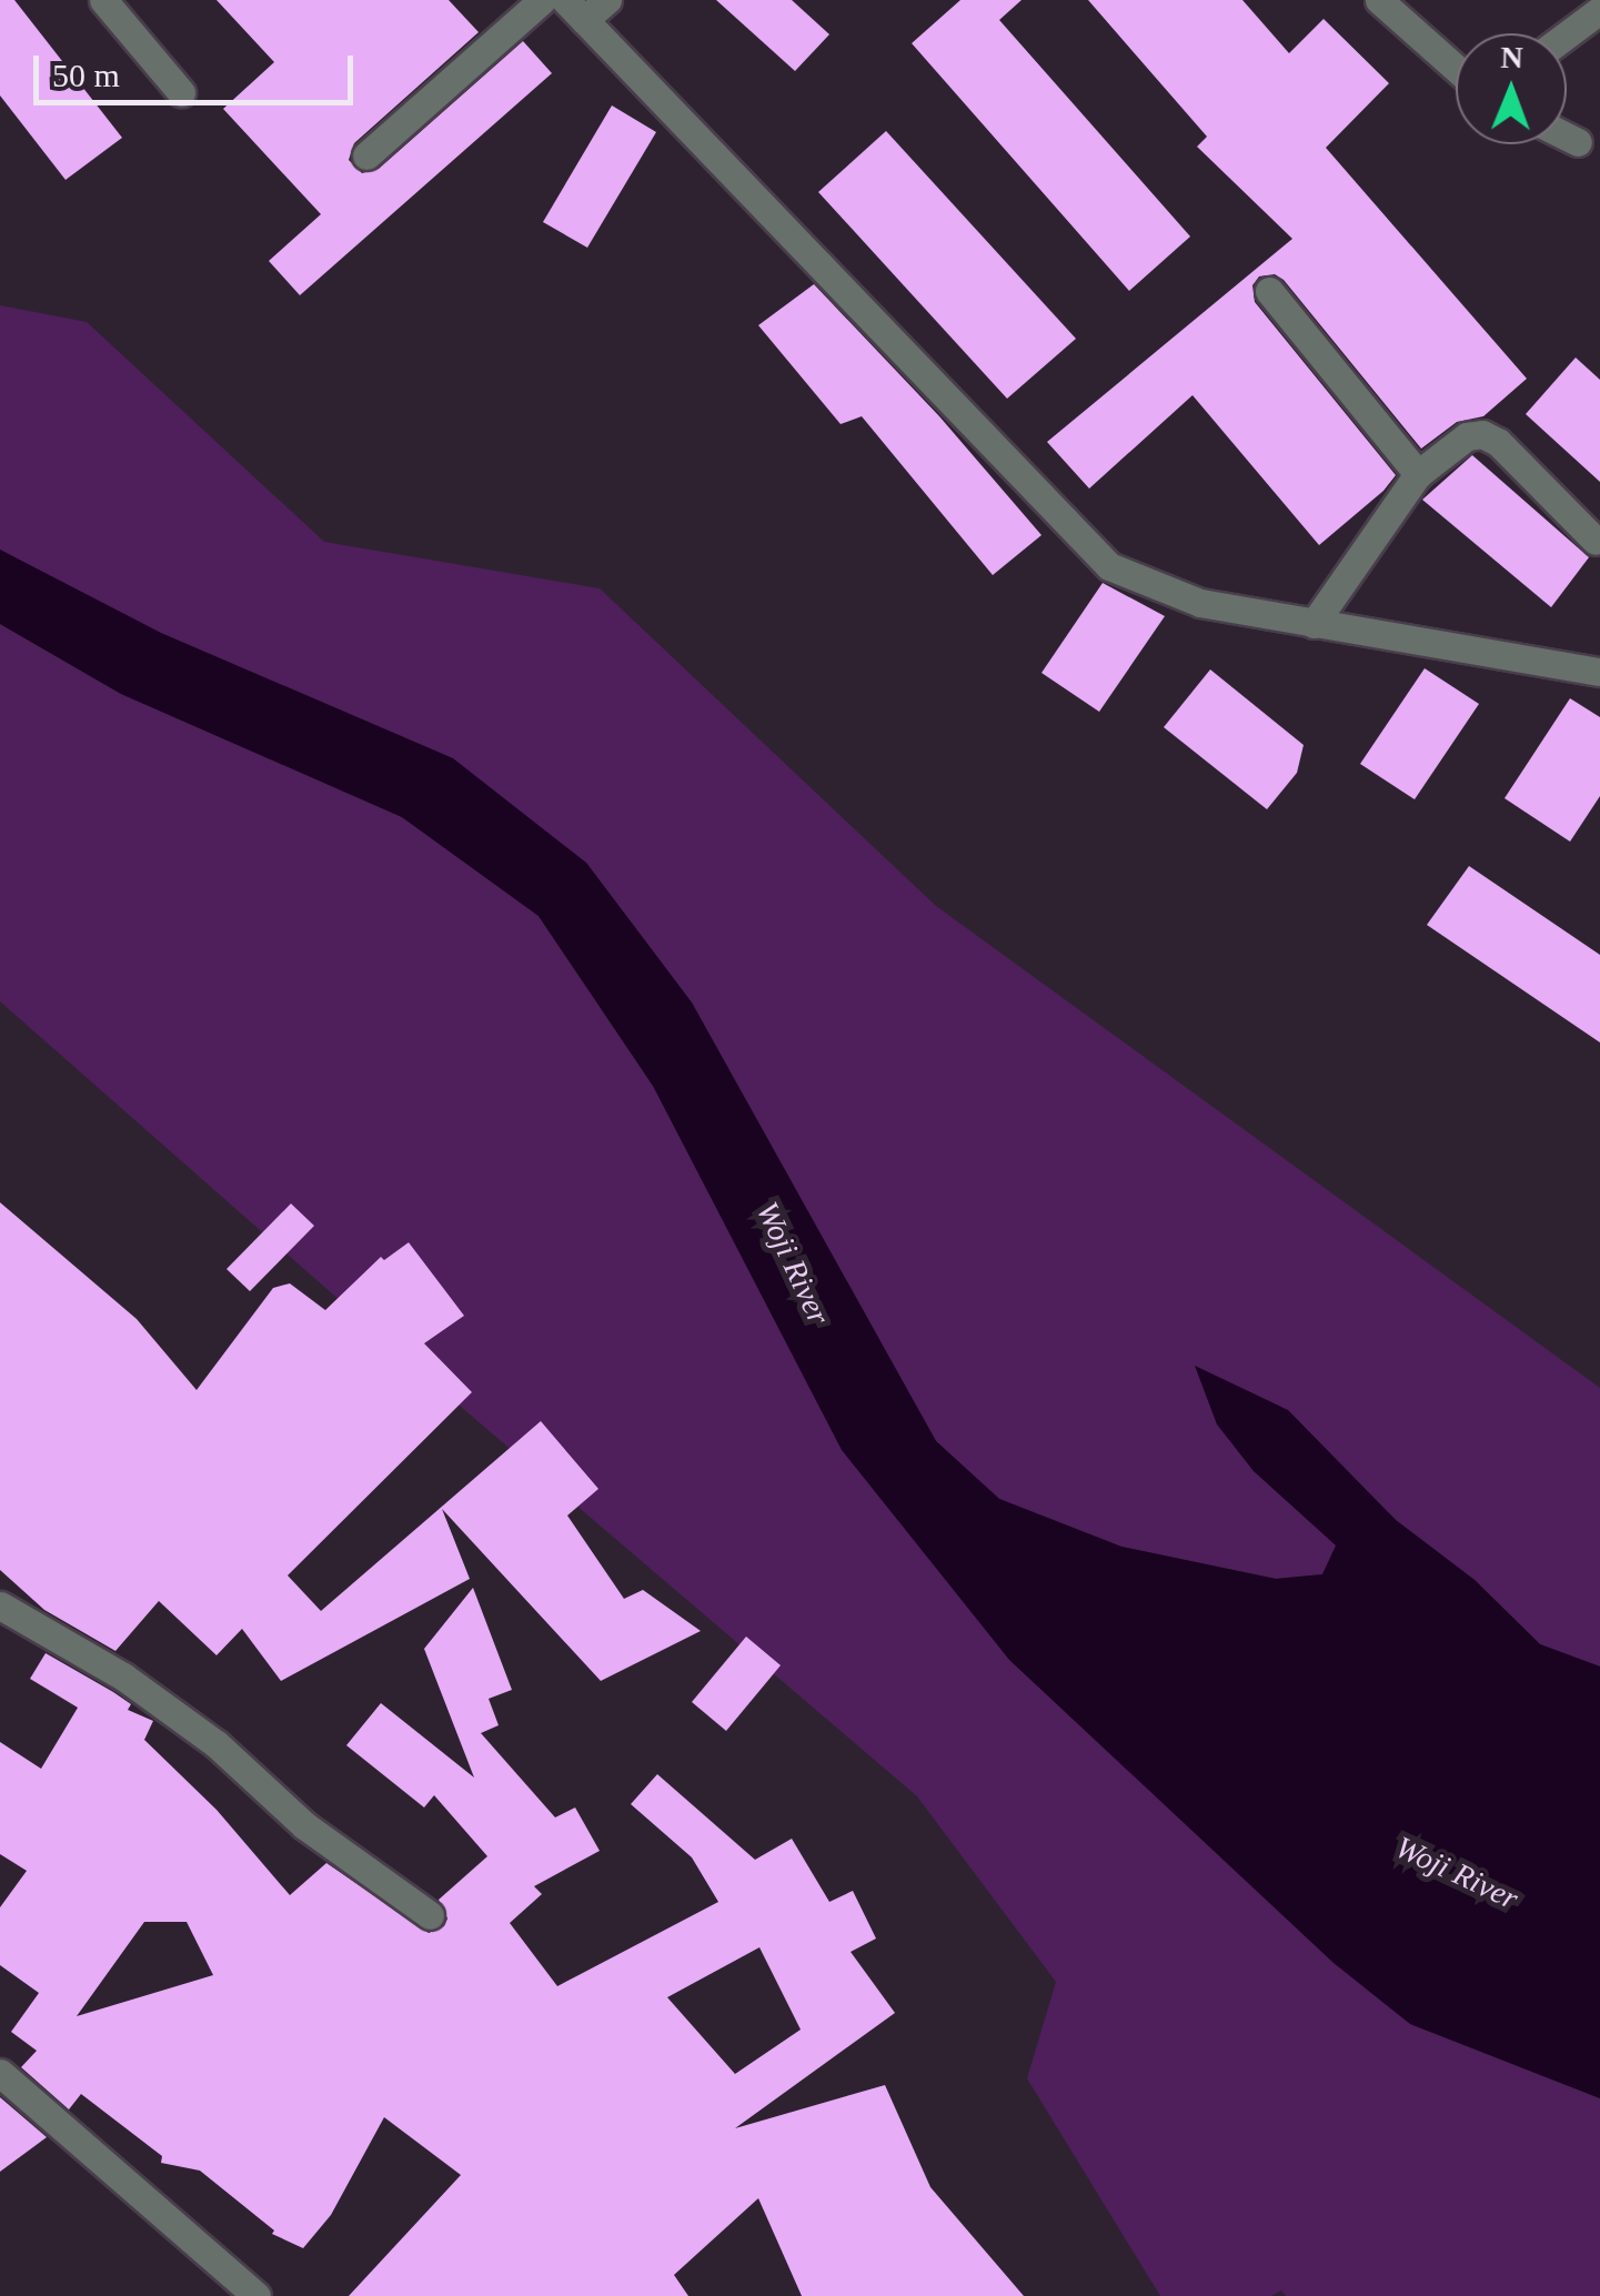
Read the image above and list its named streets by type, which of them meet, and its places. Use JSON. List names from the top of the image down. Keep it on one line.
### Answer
{"water":["Woji River"],"scale_bar":"50 m","north":"top"}
